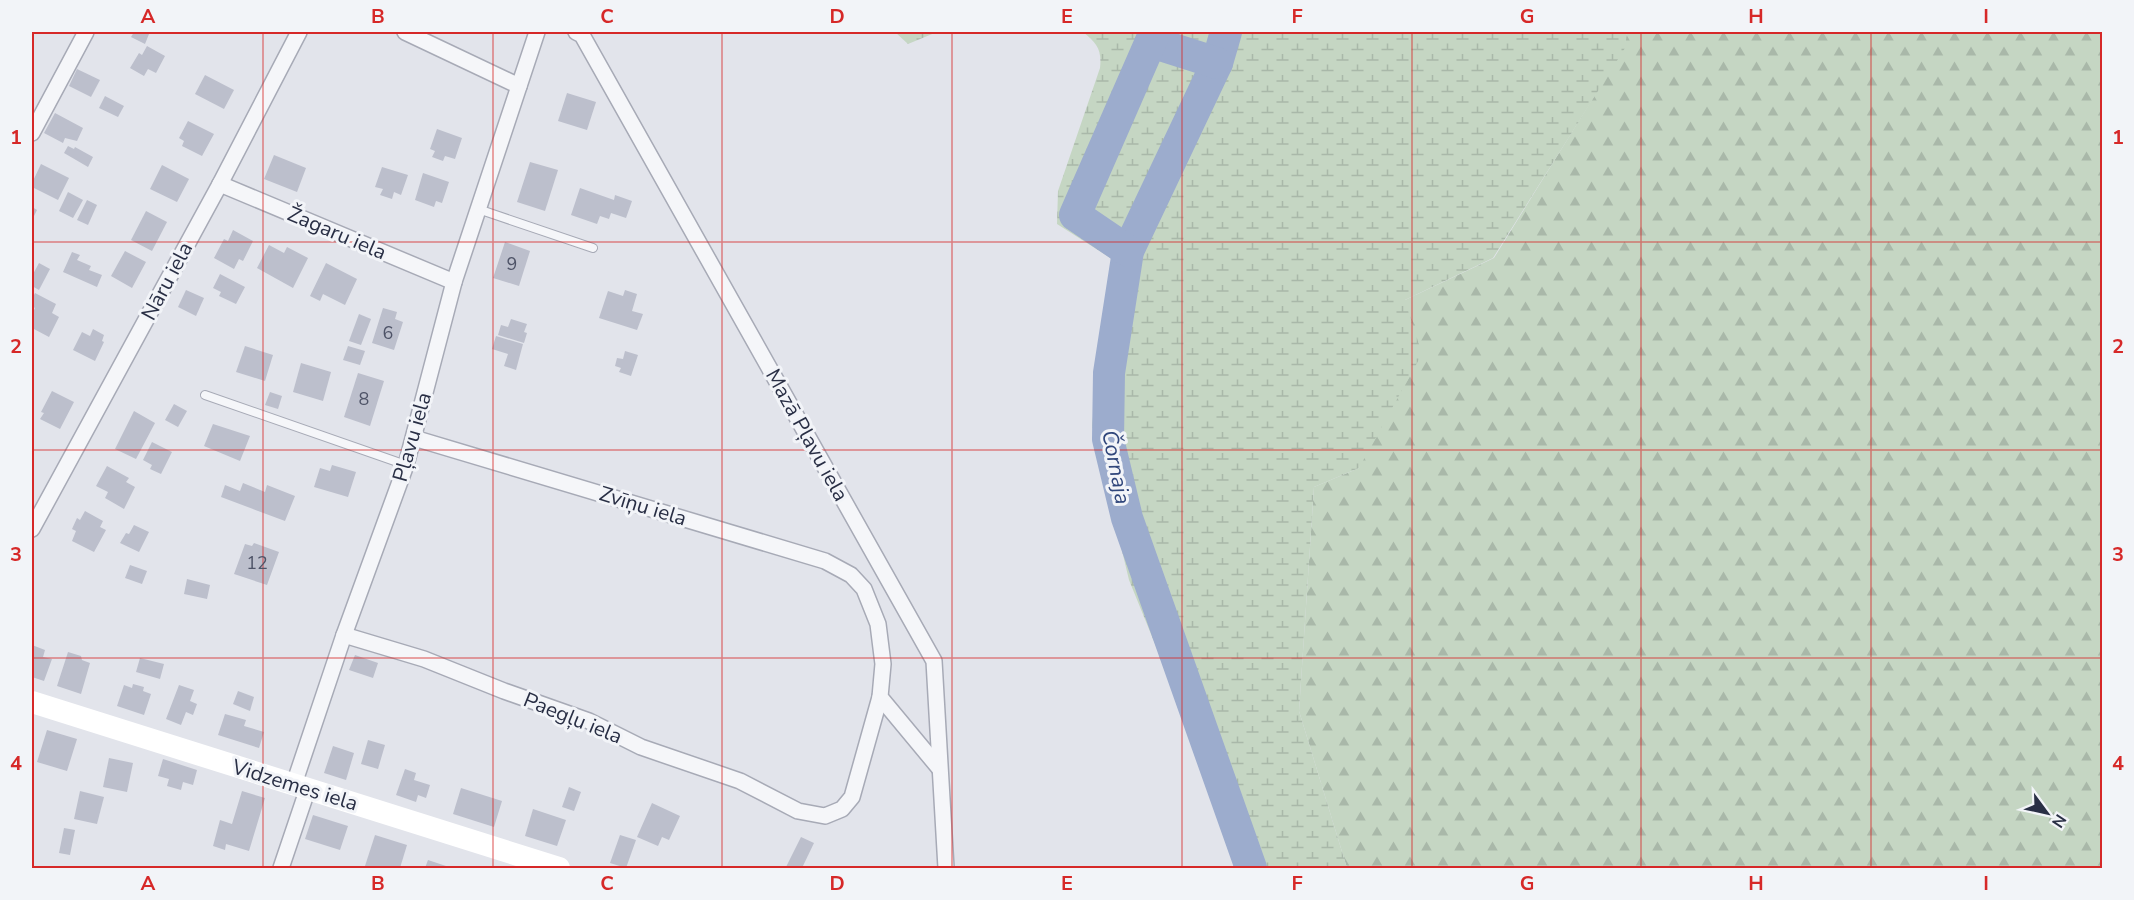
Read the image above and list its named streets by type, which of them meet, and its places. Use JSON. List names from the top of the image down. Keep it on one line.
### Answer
{"streets":{"street":["Žagaru iela","Nāru iela","Mazā Pļavu iela","Pļavu iela","Zvīņu iela","Paegļu iela","Vidzemes iela"]},"crossings":[["Žagaru iela","Nāru iela"],["Žagaru iela","Pļavu iela"],["Pļavu iela","Zvīņu iela"],["Pļavu iela","Paegļu iela"],["Pļavu iela","Vidzemes iela"],["Zvīņu iela","Paegļu iela"]],"water":["Čornaja"],"house_numbers":["9","6","8","12"],"north":"bottom right","grid":{"columns":["A","B","C","D","E","F","G","H","I"],"rows":["1","2","3","4"]}}
